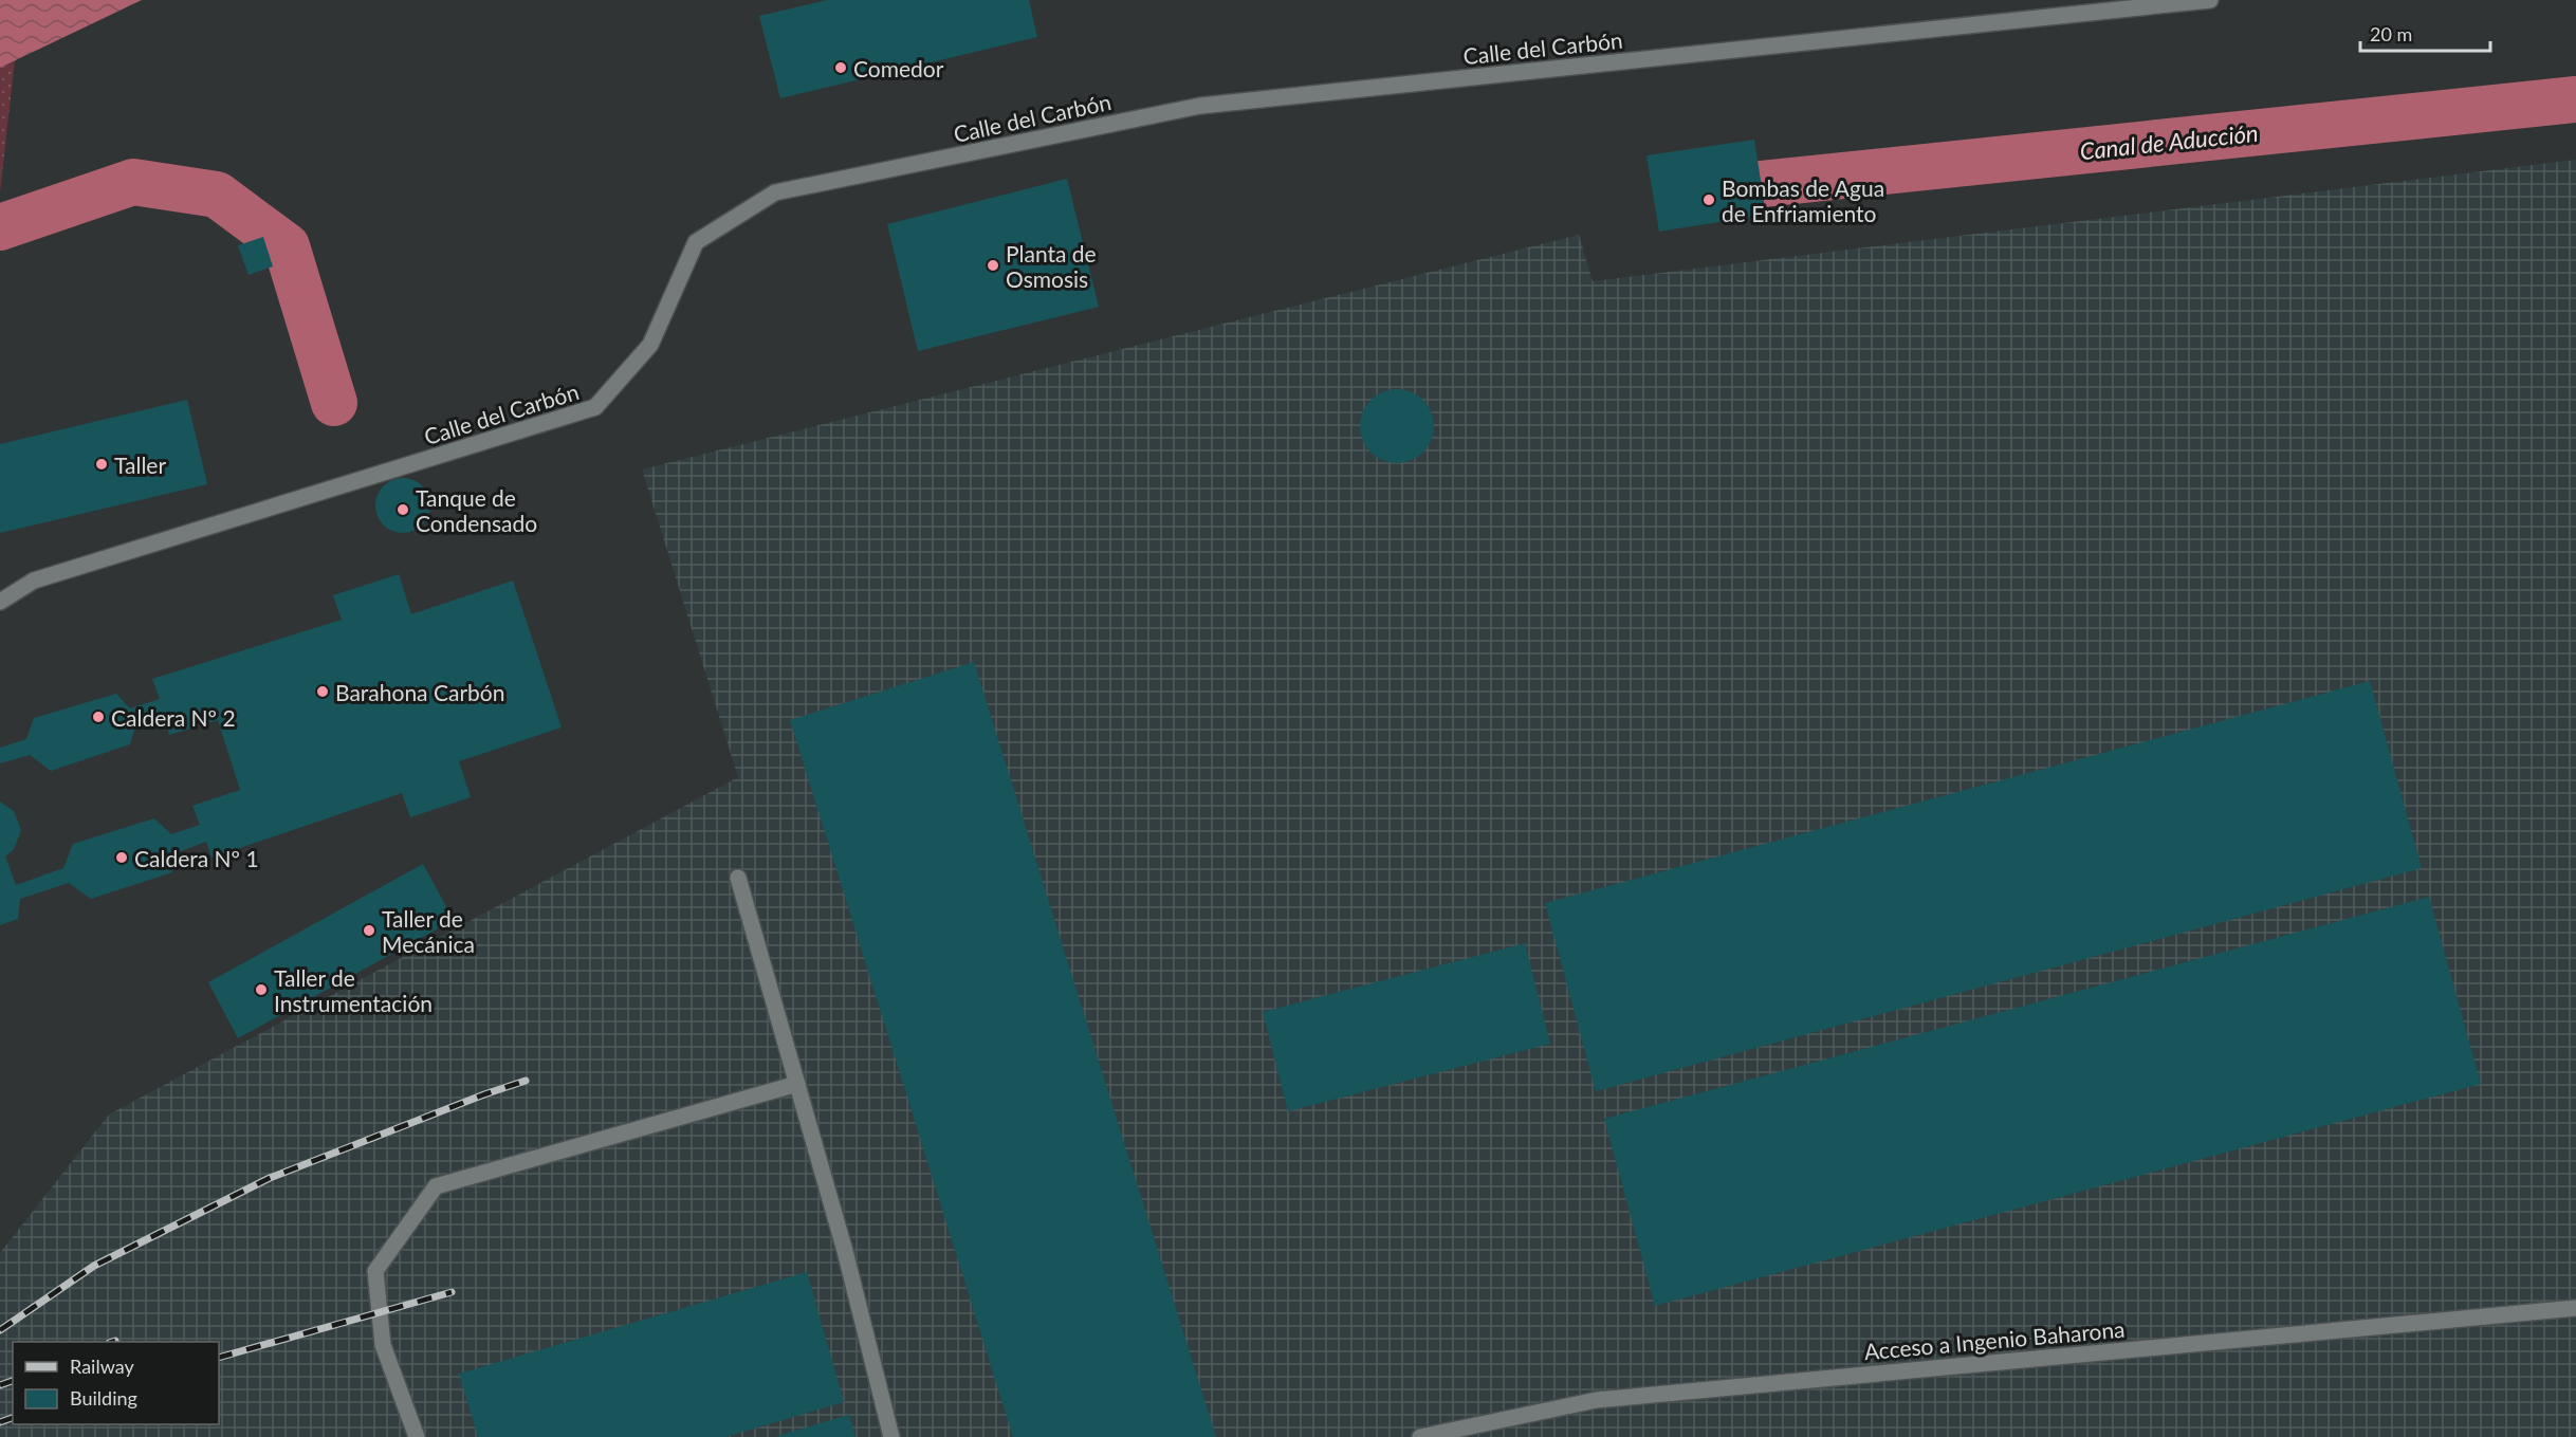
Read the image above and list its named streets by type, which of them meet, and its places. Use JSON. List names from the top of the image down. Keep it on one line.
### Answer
{"streets":{"lane":["Calle del Carbón","Acceso a Ingenio Baharona"]},"water":["Canal de Aducción"],"places":["Comedor","Bombas de Agua de Enfriamiento","Planta de Osmosis","Taller","Tanque de Condensado","Barahona Carbón","Caldera Nº 2","Caldera Nº 1","Taller de Mecánica","Taller de Instrumentación"],"legend":["Railway","Building"],"scale_bar":"20 m"}
